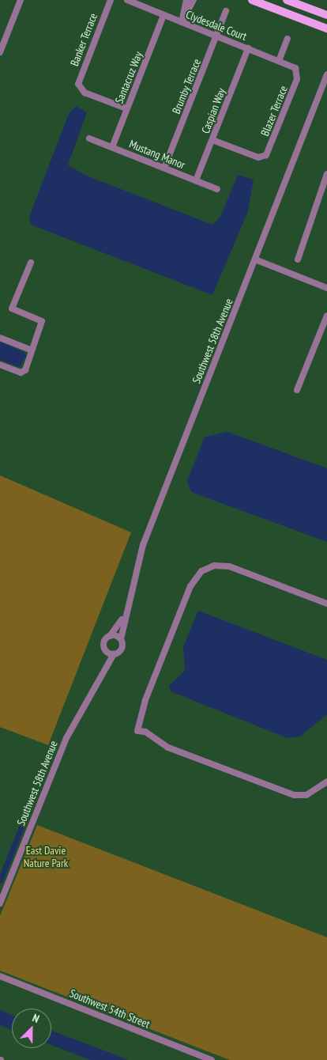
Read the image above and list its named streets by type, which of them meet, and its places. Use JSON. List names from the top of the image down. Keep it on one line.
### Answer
{"streets":{"street":["Clydesdale Court","Banker Terrace","Santacruz Way","Brumby Terrace","Caspian Way","Blazer Terrace","Mustang Manor","Southwest 58th Avenue","Southwest 54th Street"]},"crossings":[["Clydesdale Court","Santacruz Way"],["Clydesdale Court","Brumby Terrace"],["Clydesdale Court","Caspian Way"],["Clydesdale Court","Blazer Terrace"],["Banker Terrace","Santacruz Way"],["Santacruz Way","Mustang Manor"],["Brumby Terrace","Mustang Manor"],["Caspian Way","Blazer Terrace"],["Caspian Way","Mustang Manor"]],"parks":["East Davie Nature Park"],"north":"top right"}
